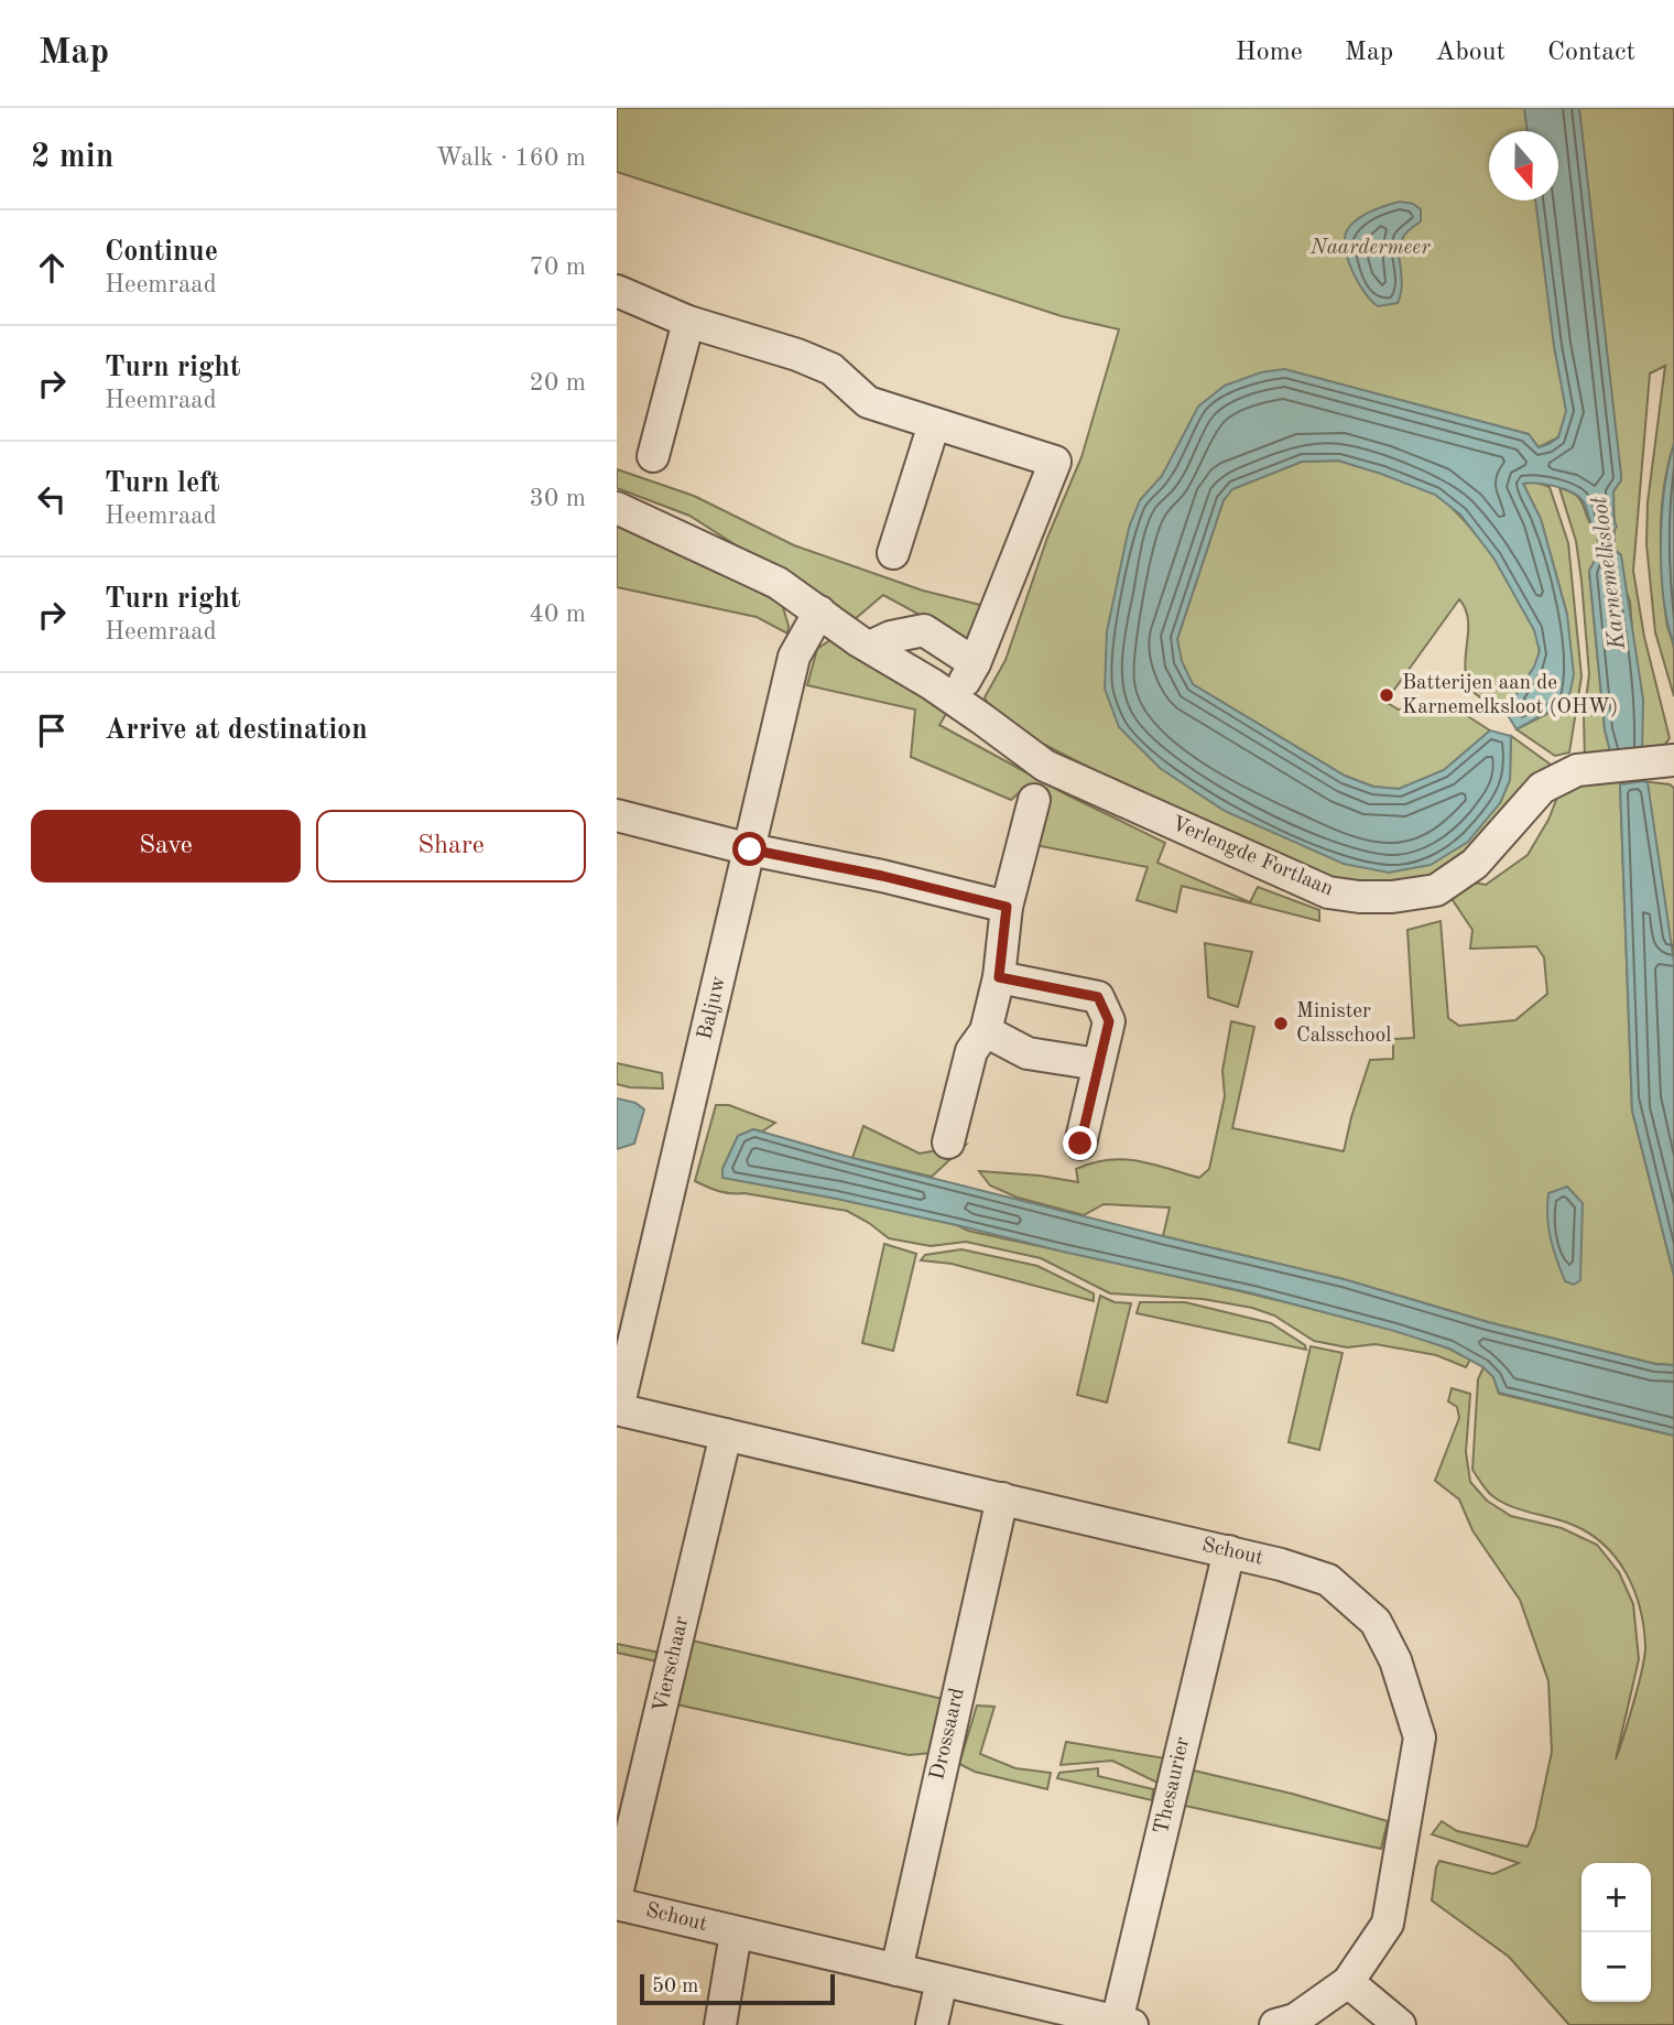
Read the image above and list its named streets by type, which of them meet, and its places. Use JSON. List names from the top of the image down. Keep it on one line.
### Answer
{"streets":{"street":["Verlengde Fortlaan","Baljuw","Schout","Vierschaar","Drossaard","Thesaurier"]},"crossings":[["Verlengde Fortlaan","Baljuw"],["Baljuw","Schout"],["Schout","Vierschaar"],["Schout","Drossaard"],["Schout","Thesaurier"]],"water":["Karnemelksloot"],"parks":["Naardermeer"],"places":["Batterijen aan de Karnemelksloot (OHW)","Minister Calsschool"],"scale_bar":"50 m","north":"bottom","page":{"header":"Map","nav":["Home","Map","About","Contact"],"heading":["2 min","Walk · 160 m"],"list":[["Continue","Heemraad","70 m"],["Turn right","Heemraad","20 m"],["Turn left","Heemraad","30 m"],["Turn right","Heemraad","40 m"],"Arrive at destination"],"buttons":["Save","Share"],"map_buttons":["+","−"],"scale":"50 m"}}
